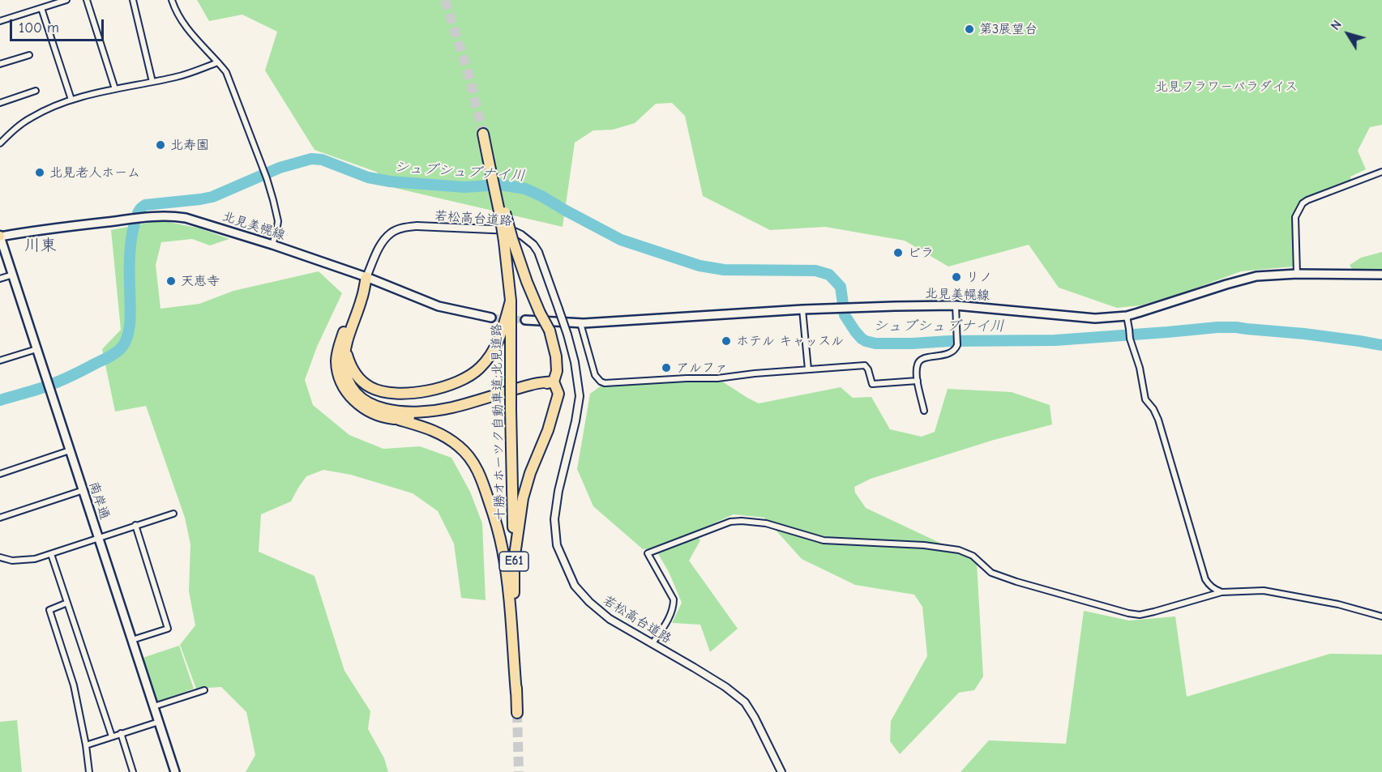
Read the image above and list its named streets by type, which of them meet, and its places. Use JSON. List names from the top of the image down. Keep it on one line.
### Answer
{"streets":{"highway":["十勝オホーツク自動車道;北見道路","E61"],"main road":["北見美幌線","南岸通"],"street":["若松高台道路"]},"crossings":[["若松高台道路","北見美幌線"],["北見美幌線","南岸通"]],"districts":["川東"],"water":["シュブシュブナイ川"],"parks":["北見フラワーパラダイス"],"places":["第3展望台","北寿園","北見老人ホーム","ビラ","リノ","天恵寺","ホテル キャッスル","アルファ"],"scale_bar":"100 m","north":"top left"}
